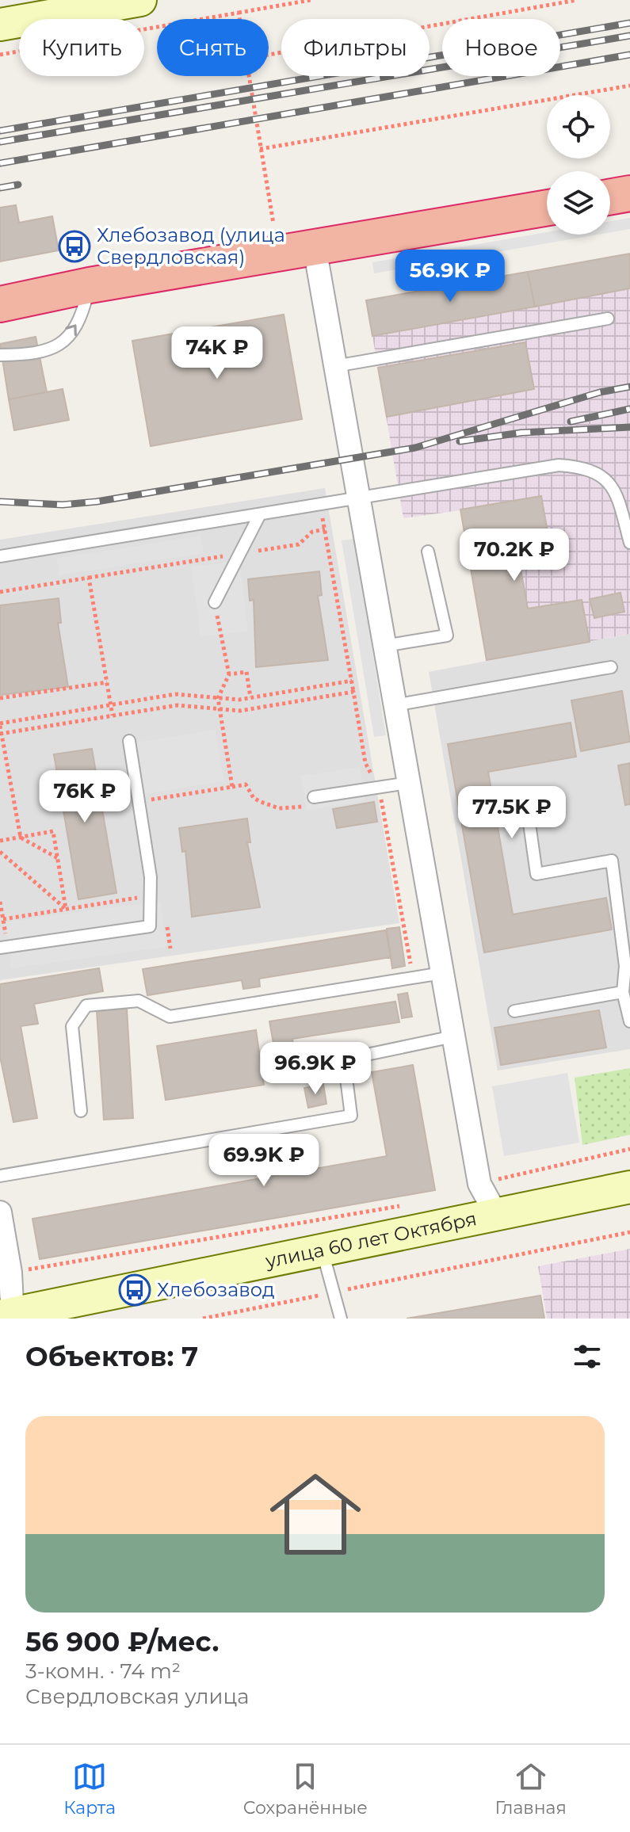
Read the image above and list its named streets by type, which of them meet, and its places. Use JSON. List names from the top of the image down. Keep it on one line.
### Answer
{"streets":{"main road":["улица 60 лет Октября"]},"places":{"bus stop":["Хлебозавод (улица Свердловская)","Хлебозавод"]},"page":{"chip":["Купить","Снять","Фильтры","Новое"],"price":["56.9K ₽","74K ₽","70.2K ₽","76K ₽","77.5K ₽","96.9K ₽","69.9K ₽"],"heading":"Объектов: 7","list":[{"name":"56 900 ₽/мес.","note":"3-комн. · 74 m² · Свердловская улица"}],"tabs":["Карта","Сохранённые","Главная"]}}
